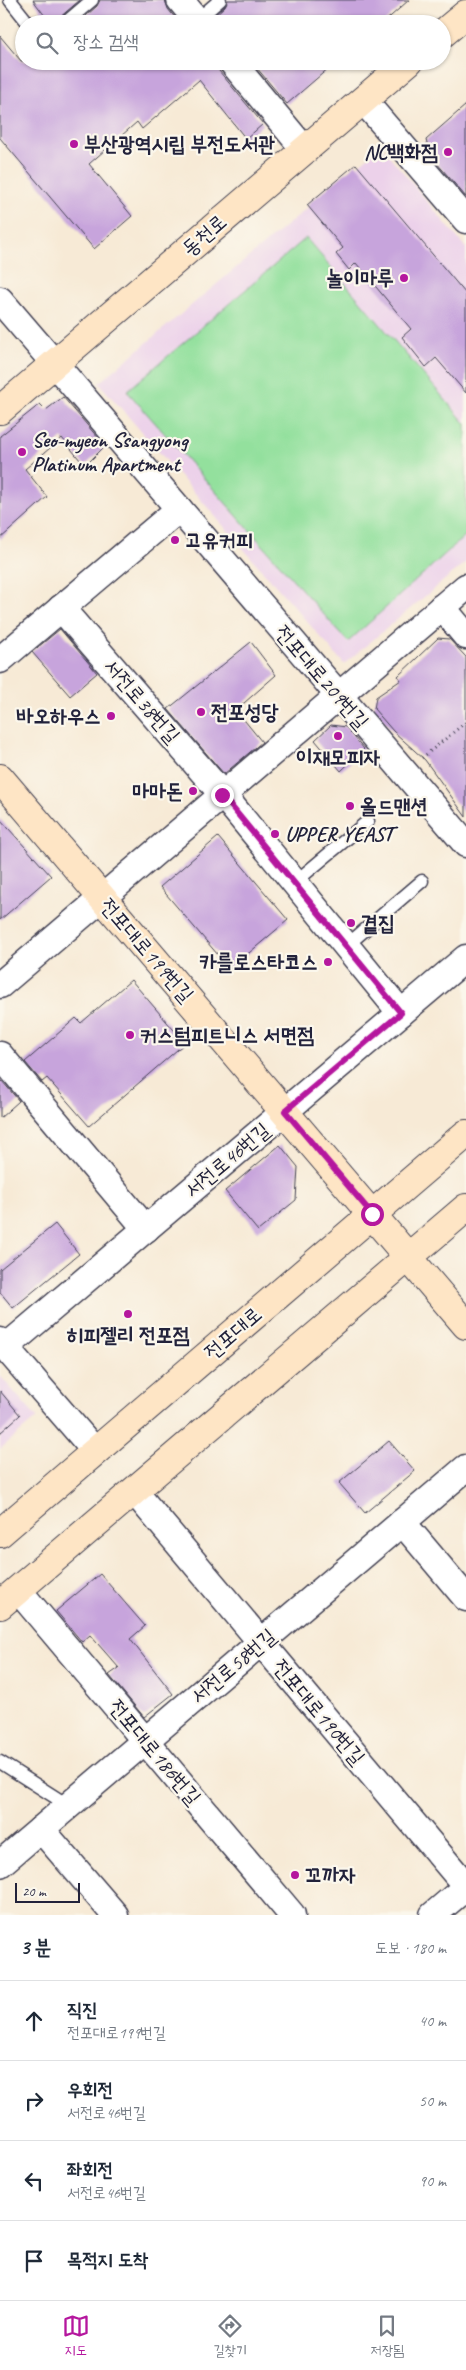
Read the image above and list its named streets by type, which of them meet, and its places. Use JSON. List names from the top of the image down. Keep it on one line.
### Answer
{"streets":{"main road":["동천로","전포대로199번길","전포대로"],"street":["전포대로209번길","서전로38번길","서전로46번길","서전로58번길","전포대로190번길","전포대로186번길"]},"crossings":[["동천로","전포대로209번길"],["전포대로199번길","서전로46번길"],["전포대로199번길","전포대로"],["서전로58번길","전포대로190번길"],["서전로58번길","전포대로186번길"]],"places":["부산광역시립 부전도서관","NC백화점","놀이마루","Seo-myeon Ssangyong Platinum Apartment","고유커피","전포성당","바오하우스","이재모피자","마마돈","올드맨션","UPPER YEAST","곁집","카를로스타코스","커스텀피트니스 서면점","히피젤리 전포점","꼬까자"],"scale_bar":"20 m","page":{"search":"장소 검색","scale":"20 m","heading":["3 분","도보 · 180 m"],"list":[["직진","전포대로199번길","40 m"],["우회전","서전로46번길","50 m"],["좌회전","서전로46번길","90 m"],"목적지 도착"],"nav":["지도","길찾기","저장됨"]}}
